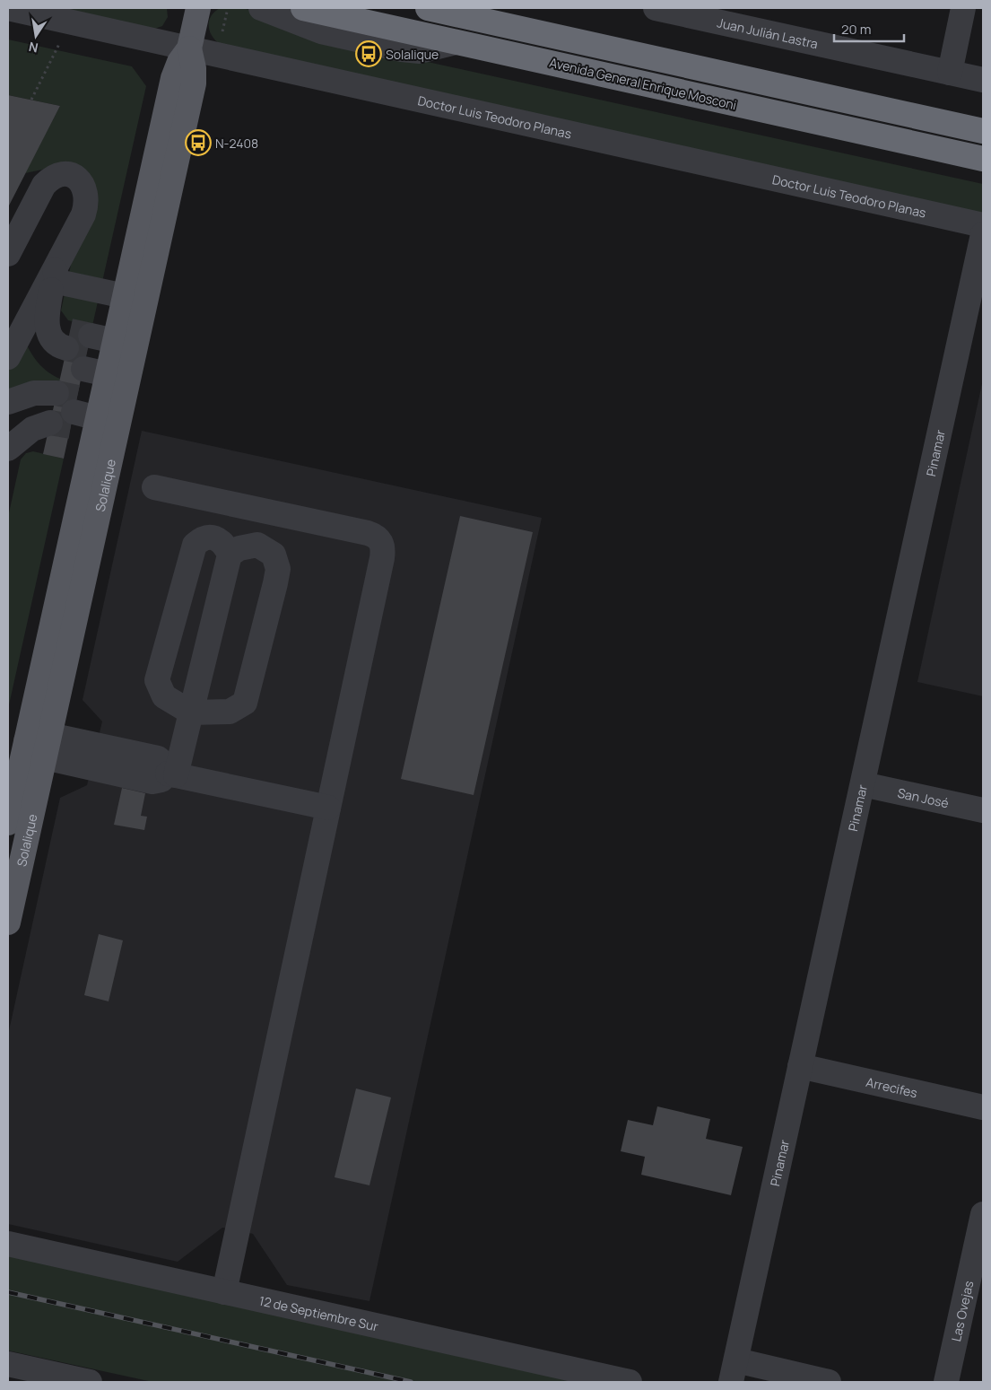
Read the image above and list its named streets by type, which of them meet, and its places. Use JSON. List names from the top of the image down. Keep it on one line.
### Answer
{"streets":{"highway":["Avenida General Enrique Mosconi"],"main road":["Solalique"],"street":["Juan Julián Lastra","Doctor Luis Teodoro Planas","Pinamar","San José","Arrecifes","Las Ovejas","12 de Septiembre Sur"]},"crossings":[["Doctor Luis Teodoro Planas","Solalique"],["Pinamar","San José"],["Pinamar","Arrecifes"]],"places":{"bus stop":["Solalique","N-2408"]},"scale_bar":"20 m","north":"bottom"}
